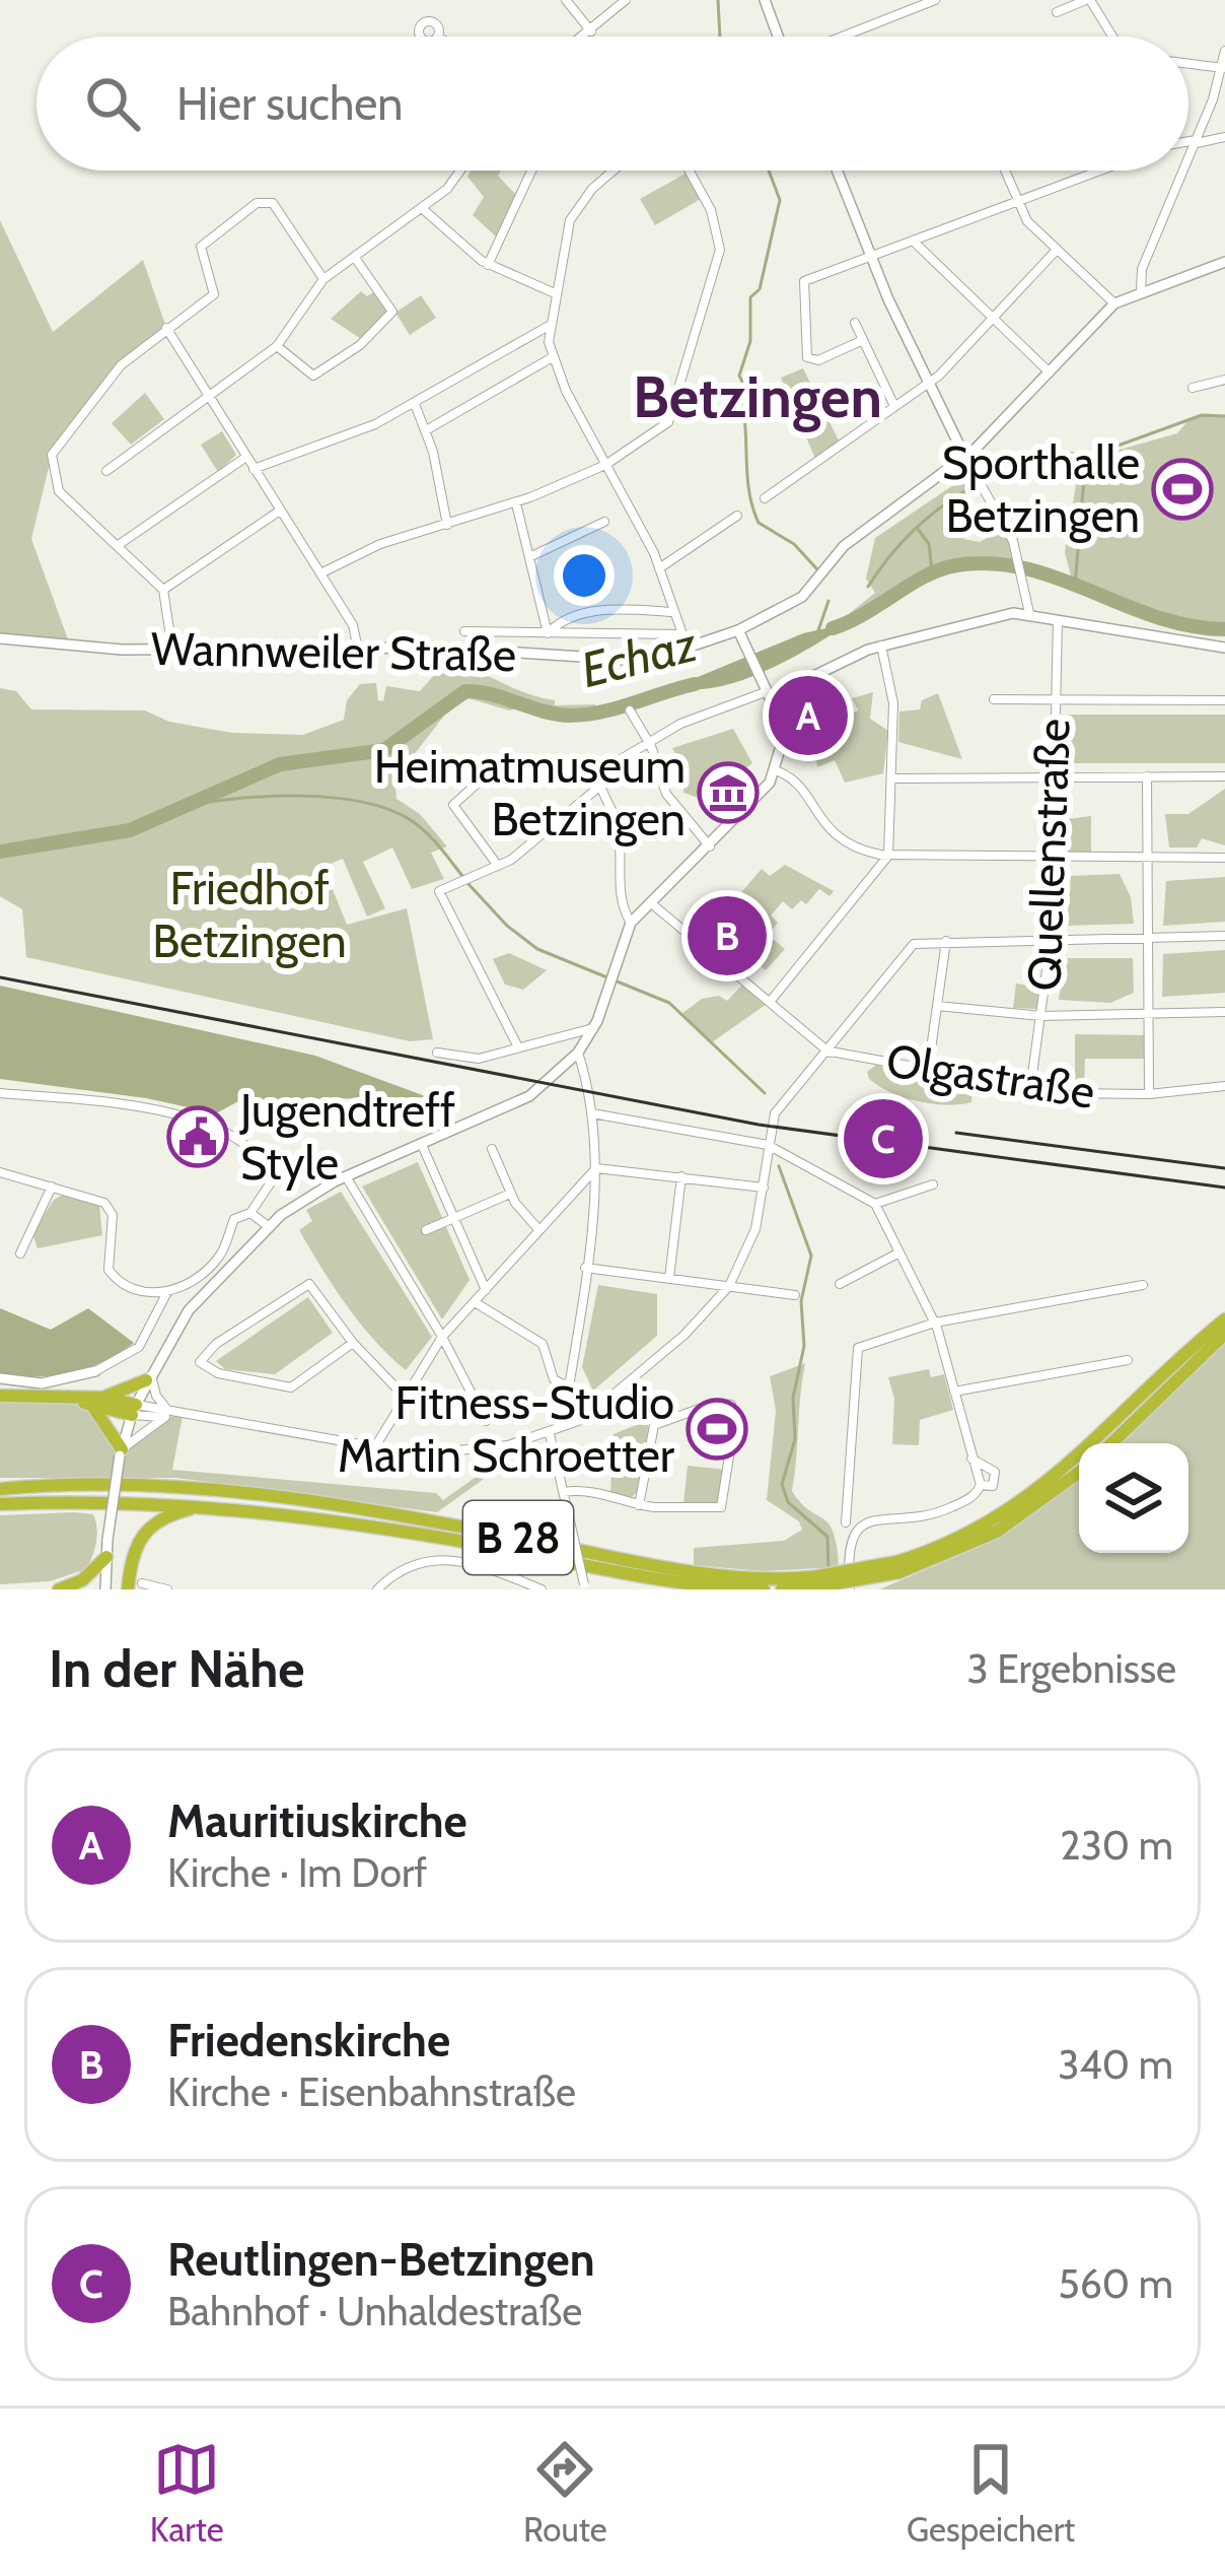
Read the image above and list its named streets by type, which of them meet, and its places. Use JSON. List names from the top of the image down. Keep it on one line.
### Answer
{"streets":{"highway":["B 28"],"street":["Wannweiler Straße","Quellenstraße","Olgastraße"]},"crossings":[["Quellenstraße","Olgastraße"]],"districts":["Betzingen"],"water":["Echaz"],"parks":["Friedhof Betzingen"],"places":{"sports":["Sporthalle Betzingen","Fitness-Studio Martin Schroetter"],"museum":["Heimatmuseum Betzingen"],"public building":["Jugendtreff Style"]},"page":{"search":"Hier suchen","pins":["A","B","C"],"heading":["In der Nähe","3 Ergebnisse"],"list":[{"mark":"A","name":"Mauritiuskirche","note":"Kirche · Im Dorf","value":"230 m"},{"mark":"B","name":"Friedenskirche","note":"Kirche · Eisenbahnstraße","value":"340 m"},{"mark":"C","name":"Reutlingen-Betzingen","note":"Bahnhof · Unhaldestraße","value":"560 m"}],"nav":["Karte","Route","Gespeichert"]}}
